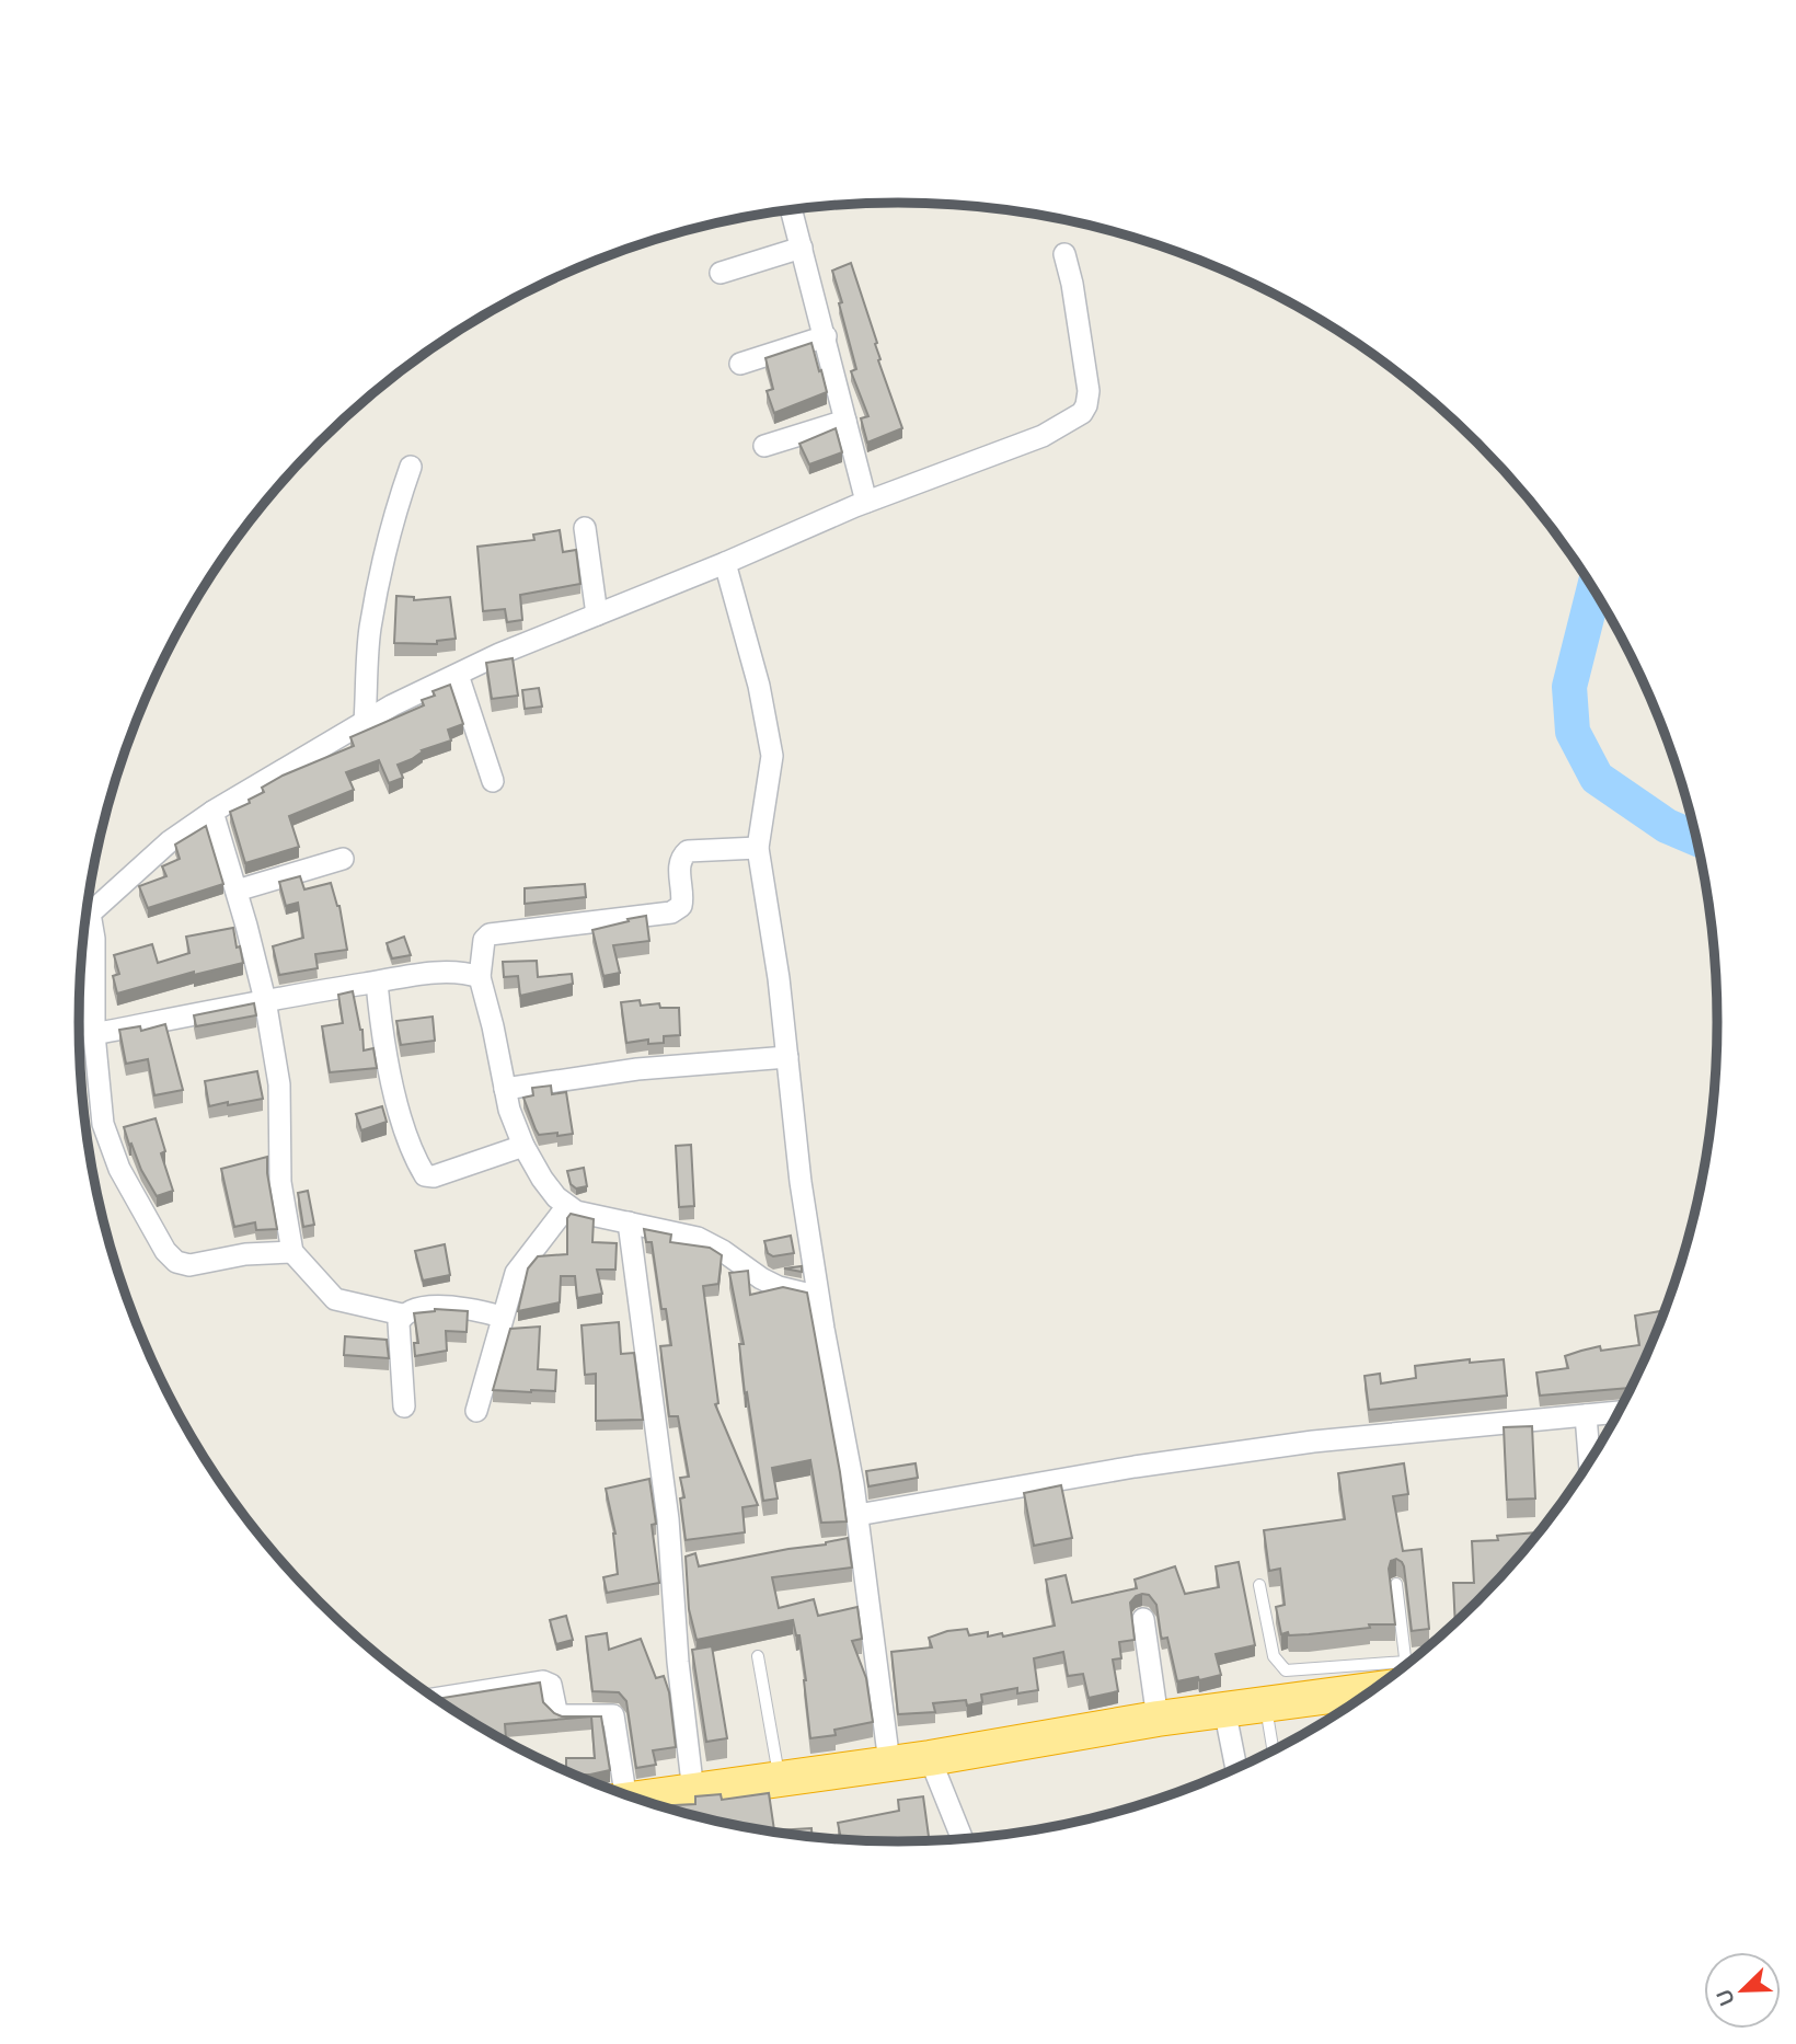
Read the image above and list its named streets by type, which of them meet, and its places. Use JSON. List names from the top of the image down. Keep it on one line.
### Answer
{"north":"bottom left"}
